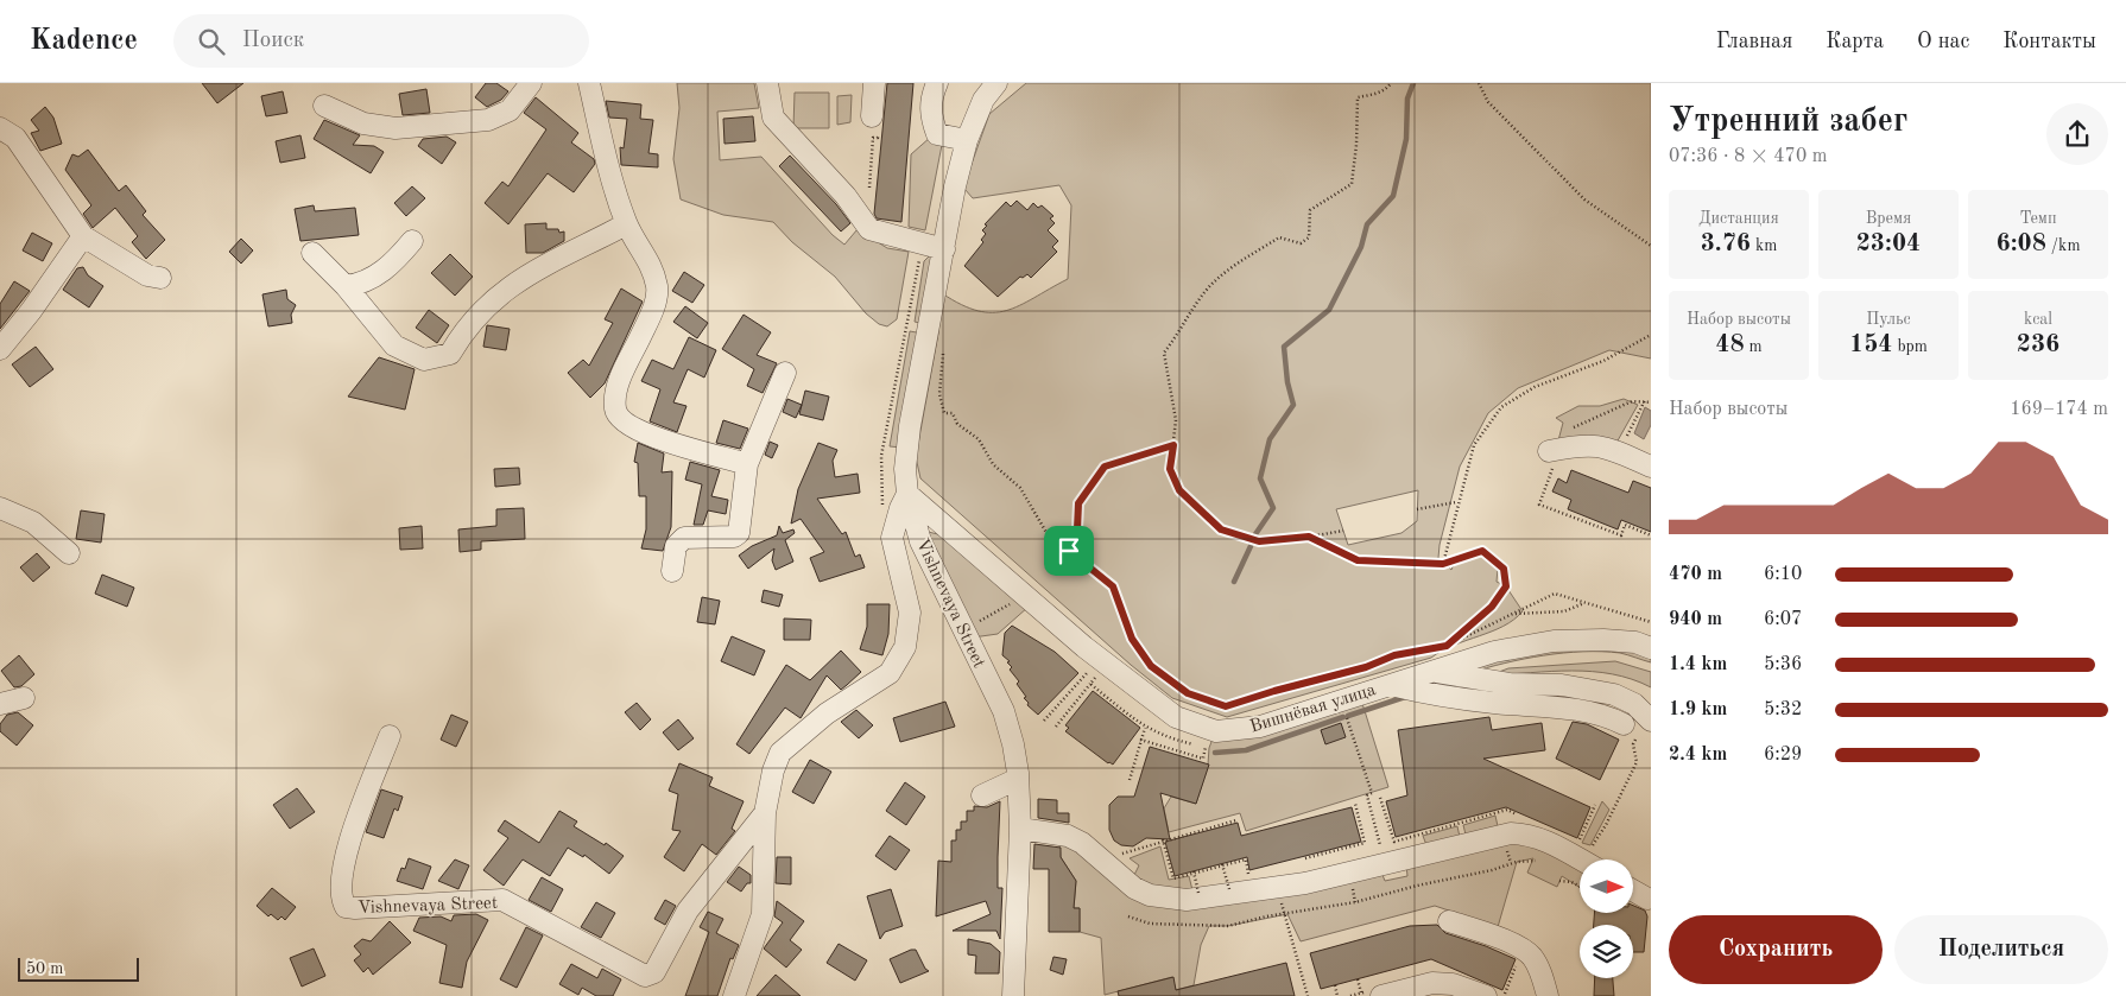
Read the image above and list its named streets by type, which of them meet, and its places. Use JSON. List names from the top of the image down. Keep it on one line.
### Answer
{"streets":{"street":["Vishnevaya Street","Вишнёвая улица"]},"crossings":[["Vishnevaya Street","Вишнёвая улица"]],"scale_bar":"50 m","north":"right","page":{"header":"Kadence","search":"Поиск","nav":["Главная","Карта","О нас","Контакты"],"heading":["Утренний забег","07:36 · 8 × 470 m"],"stats":[["Дистанция","3.76 km"],["Время","23:04"],["Темп","6:08 /km"],["Набор высоты","48 m"],["Пульс","154 bpm"],["kcal","236"]],"chart":["Набор высоты","169–174 m"],"list":[{"name":"470 m","note":"6:10"},{"name":"940 m","note":"6:07"},{"name":"1.4 km","note":"5:36"},{"name":"1.9 km","note":"5:32"},{"name":"2.4 km","note":"6:29"}],"buttons":["Сохранить","Поделиться"],"scale":"50 m"}}
